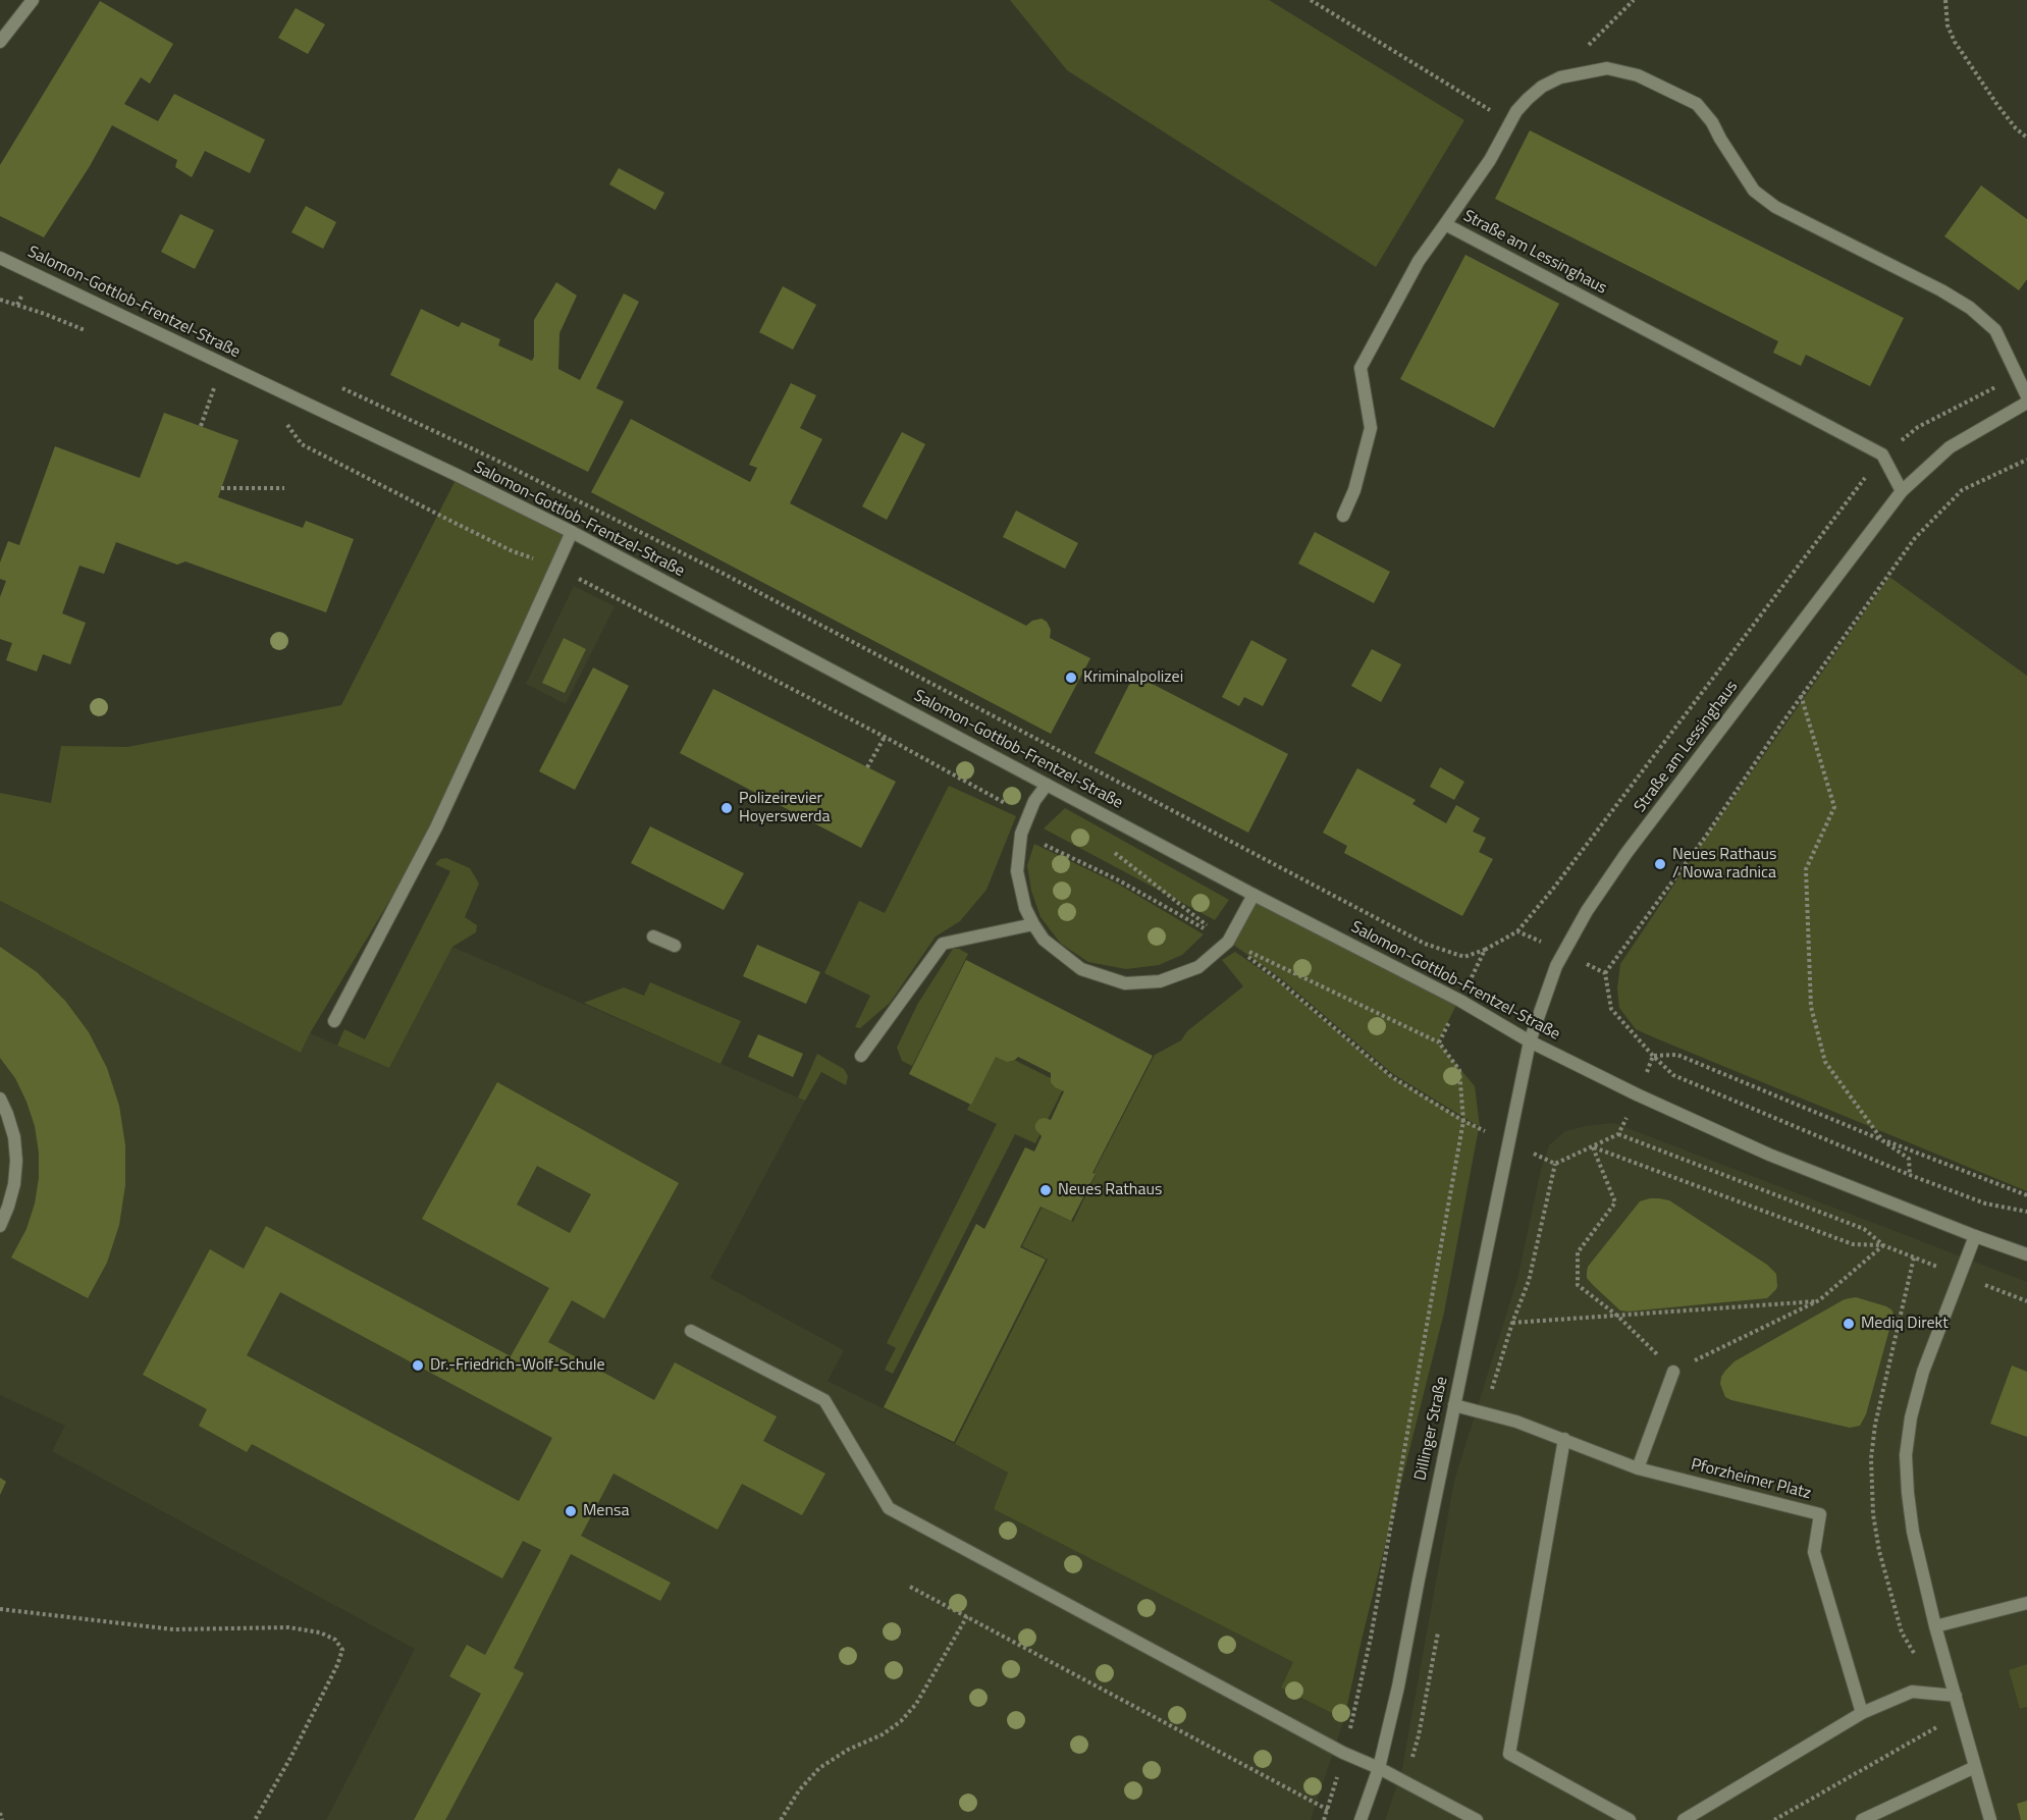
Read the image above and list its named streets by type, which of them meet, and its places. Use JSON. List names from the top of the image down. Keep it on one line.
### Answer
{"streets":{"street":["Straße am Lessinghaus","Salomon-Gottlob-Frentzel-Straße","Dillinger Straße","Pforzheimer Platz"]},"crossings":[["Straße am Lessinghaus","Salomon-Gottlob-Frentzel-Straße"],["Straße am Lessinghaus","Dillinger Straße"],["Salomon-Gottlob-Frentzel-Straße","Dillinger Straße"],["Dillinger Straße","Pforzheimer Platz"]],"places":["Kriminalpolizei","Polizeirevier Hoyerswerda","Neues Rathaus / Nowa radnica","Neues Rathaus","Mediq Direkt","Dr.-Friedrich-Wolf-Schule","Mensa"]}
